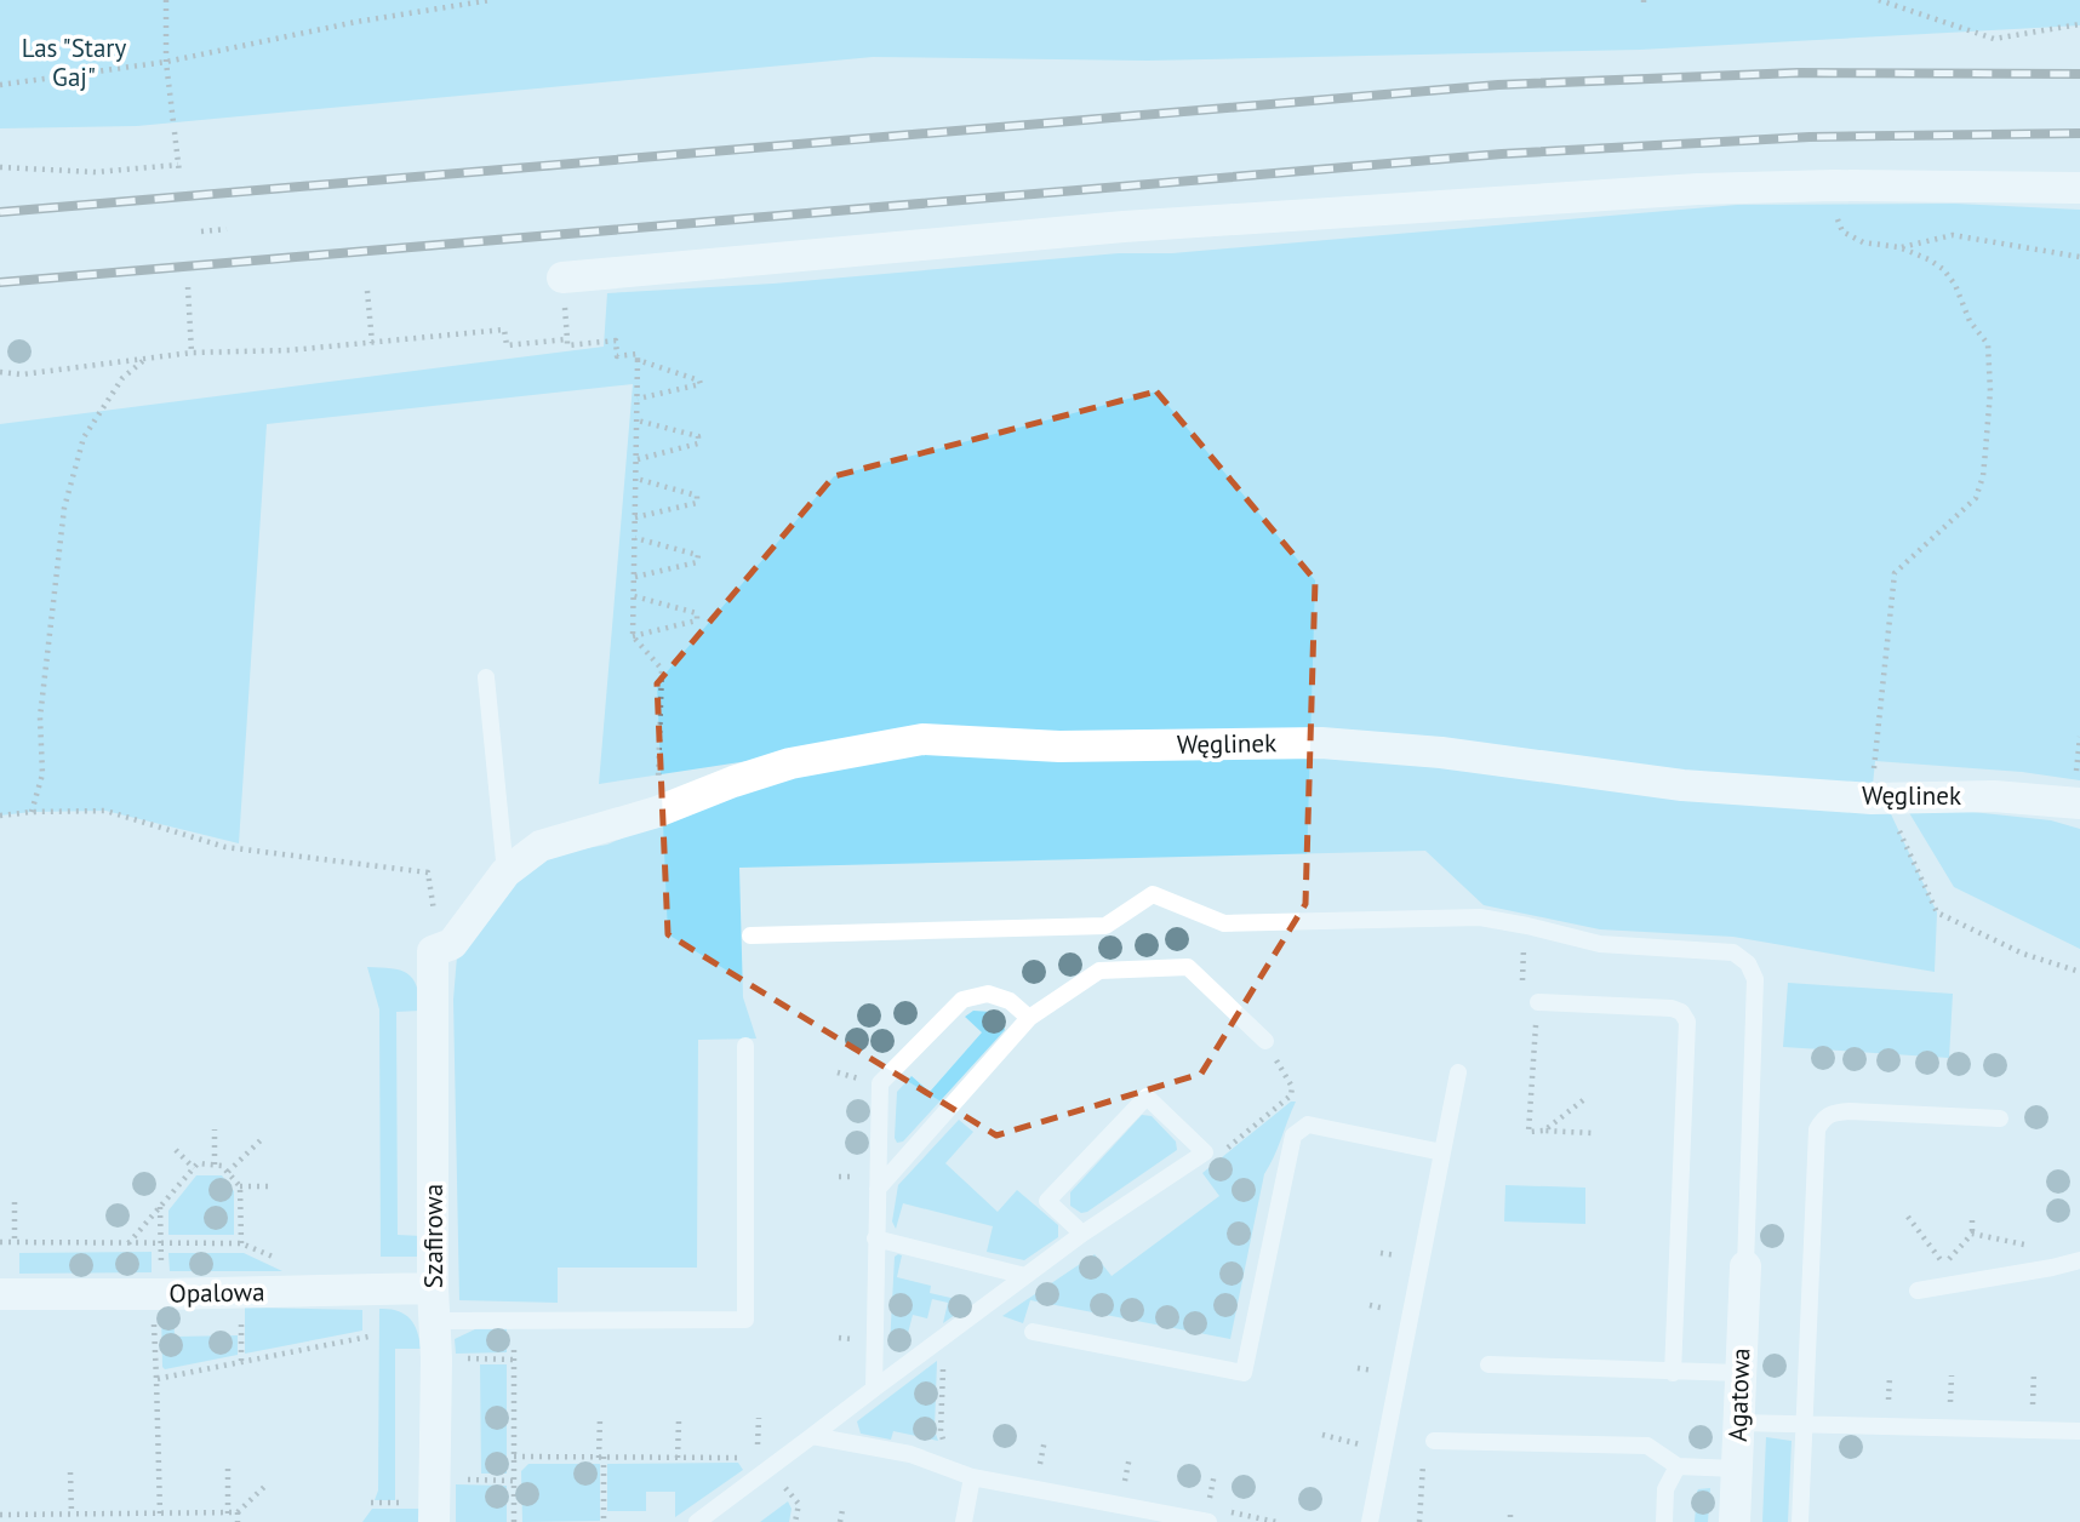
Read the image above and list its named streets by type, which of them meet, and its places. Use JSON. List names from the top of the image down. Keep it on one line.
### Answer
{"streets":{"street":["Węglinek","Szafirowa","Opalowa","Agatowa"]},"crossings":[["Węglinek","Szafirowa"],["Szafirowa","Opalowa"]],"parks":["Las \"Stary Gaj\""]}
